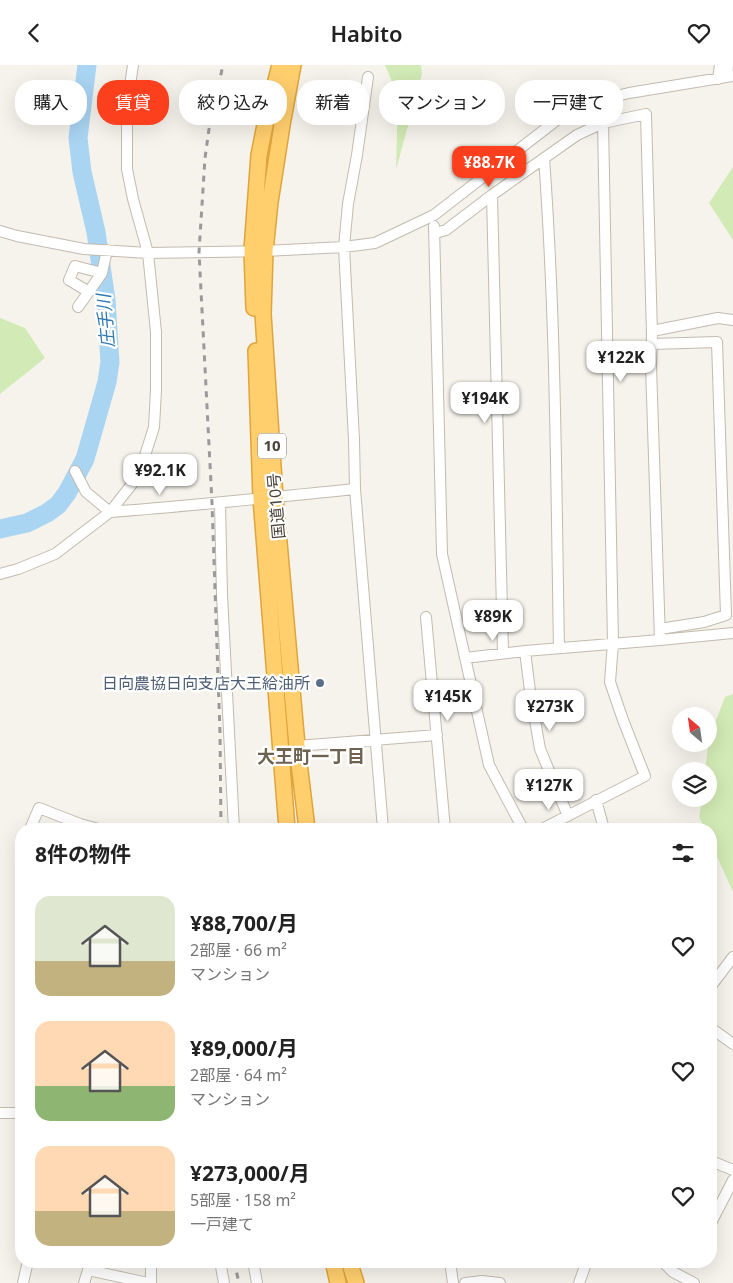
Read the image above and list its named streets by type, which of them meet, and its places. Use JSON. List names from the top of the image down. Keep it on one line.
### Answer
{"streets":{"highway":["10","国道10号"]},"districts":["大王町一丁目"],"water":["庄手川"],"places":["日向農協日向支店大王給油所"],"north":"top left","page":{"header":"Habito","chip":["購入","賃貸","絞り込み","新着","マンション","一戸建て"],"price":["¥88.7K","¥122K","¥194K","¥92.1K","¥89K","¥145K","¥273K","¥127K"],"heading":"8件の物件","list":[{"name":"¥88,700/月","note":"2部屋 · 66 m² · マンション"},{"name":"¥89,000/月","note":"2部屋 · 64 m² · マンション"},{"name":"¥273,000/月","note":"5部屋 · 158 m² · 一戸建て"}]}}
